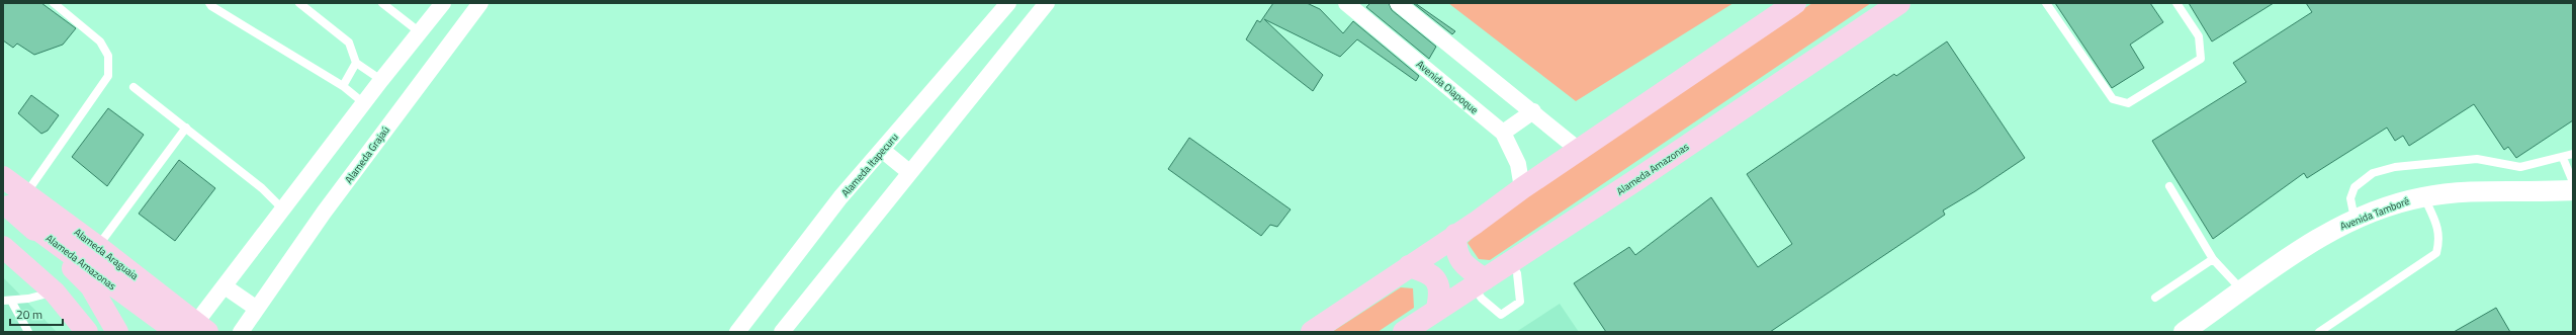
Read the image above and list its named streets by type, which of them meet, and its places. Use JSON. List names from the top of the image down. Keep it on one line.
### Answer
{"streets":{"main road":["Alameda Amazonas","Alameda Araguaia"],"street":["Avenida Oiapoque","Alameda Grajaú","Alameda Itapecuru","Avenida Tamboré"]},"crossings":[["Alameda Amazonas","Alameda Araguaia"]],"scale_bar":"20 m"}
